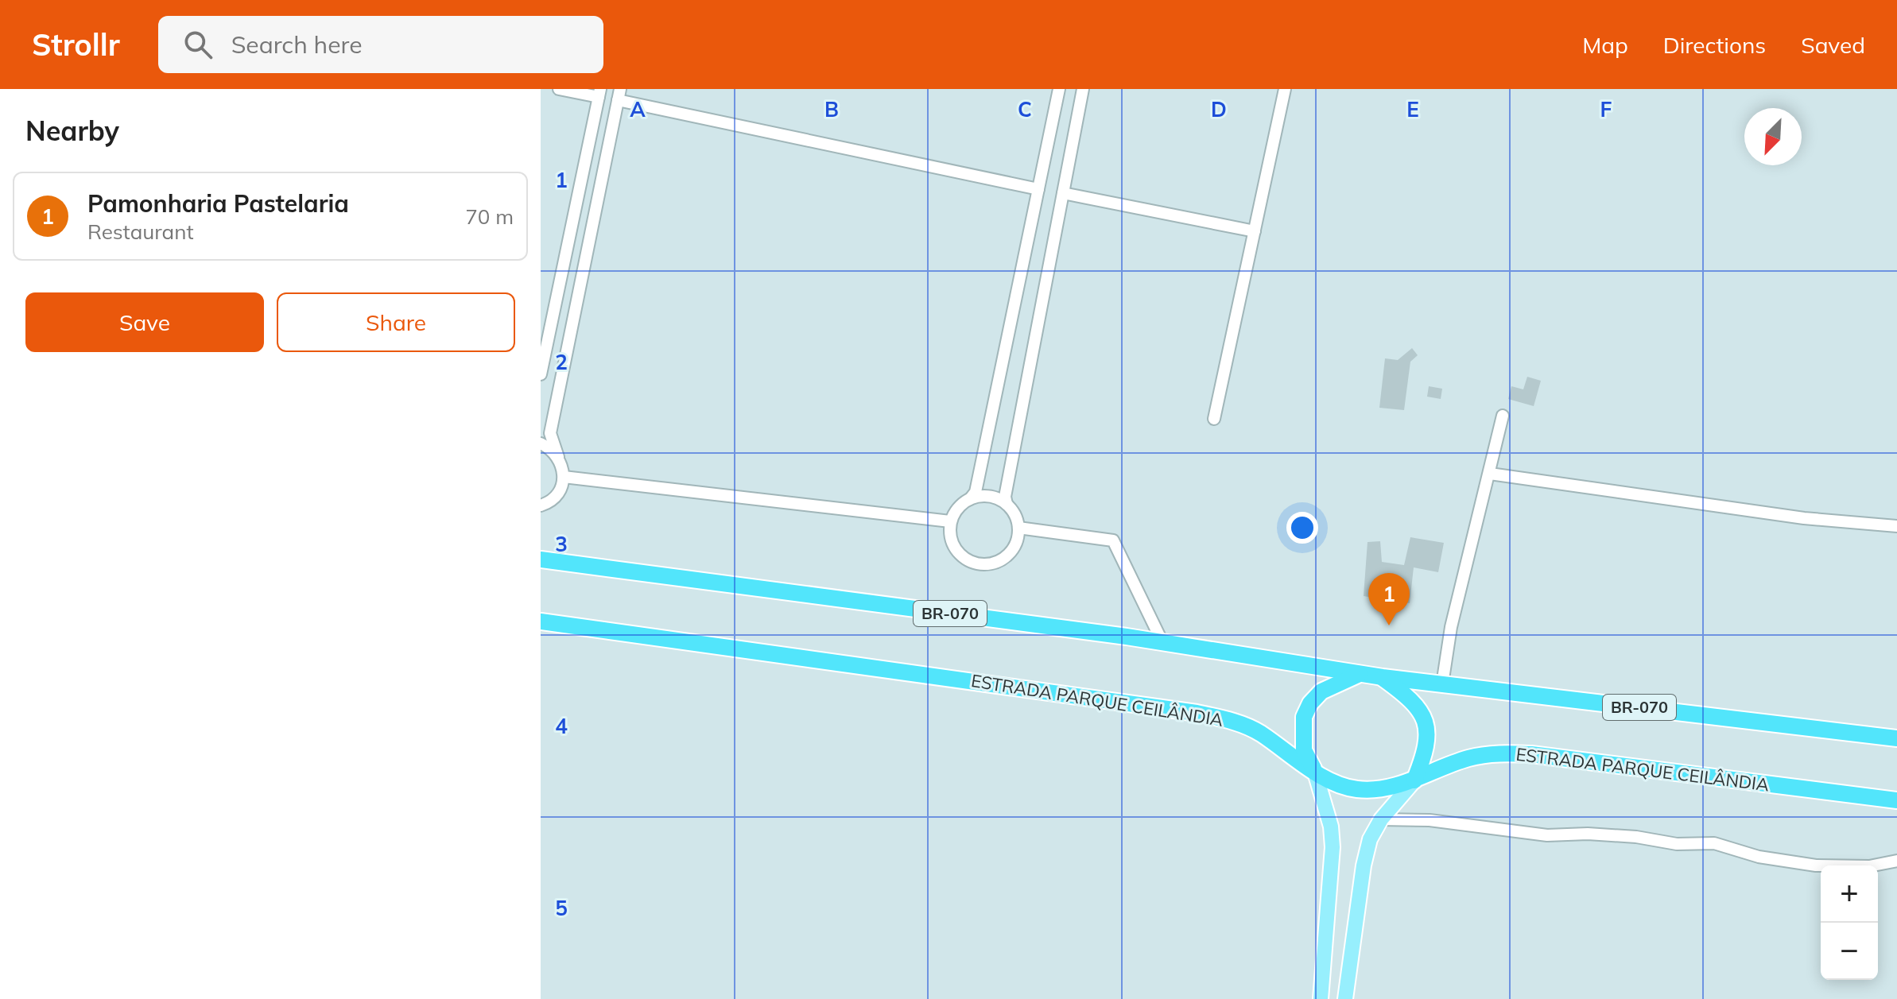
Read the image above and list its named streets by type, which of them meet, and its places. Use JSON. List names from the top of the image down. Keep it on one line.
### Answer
{"streets":{"highway":["BR-070","ESTRADA PARQUE CEILÂNDIA"]},"crossings":[["BR-070","ESTRADA PARQUE CEILÂNDIA"]],"north":"bottom left","page":{"header":"Strollr","search":"Search here","nav":["Map","Directions","Saved"],"heading":"Nearby","list":[{"mark":"1","name":"Pamonharia Pastelaria","note":"Restaurant","value":"70 m"}],"buttons":["Save","Share"],"pins":"1","map_buttons":["+","−"]},"grid":{"columns":["A","B","C","D","E","F"],"rows":["1","2","3","4","5"]}}
